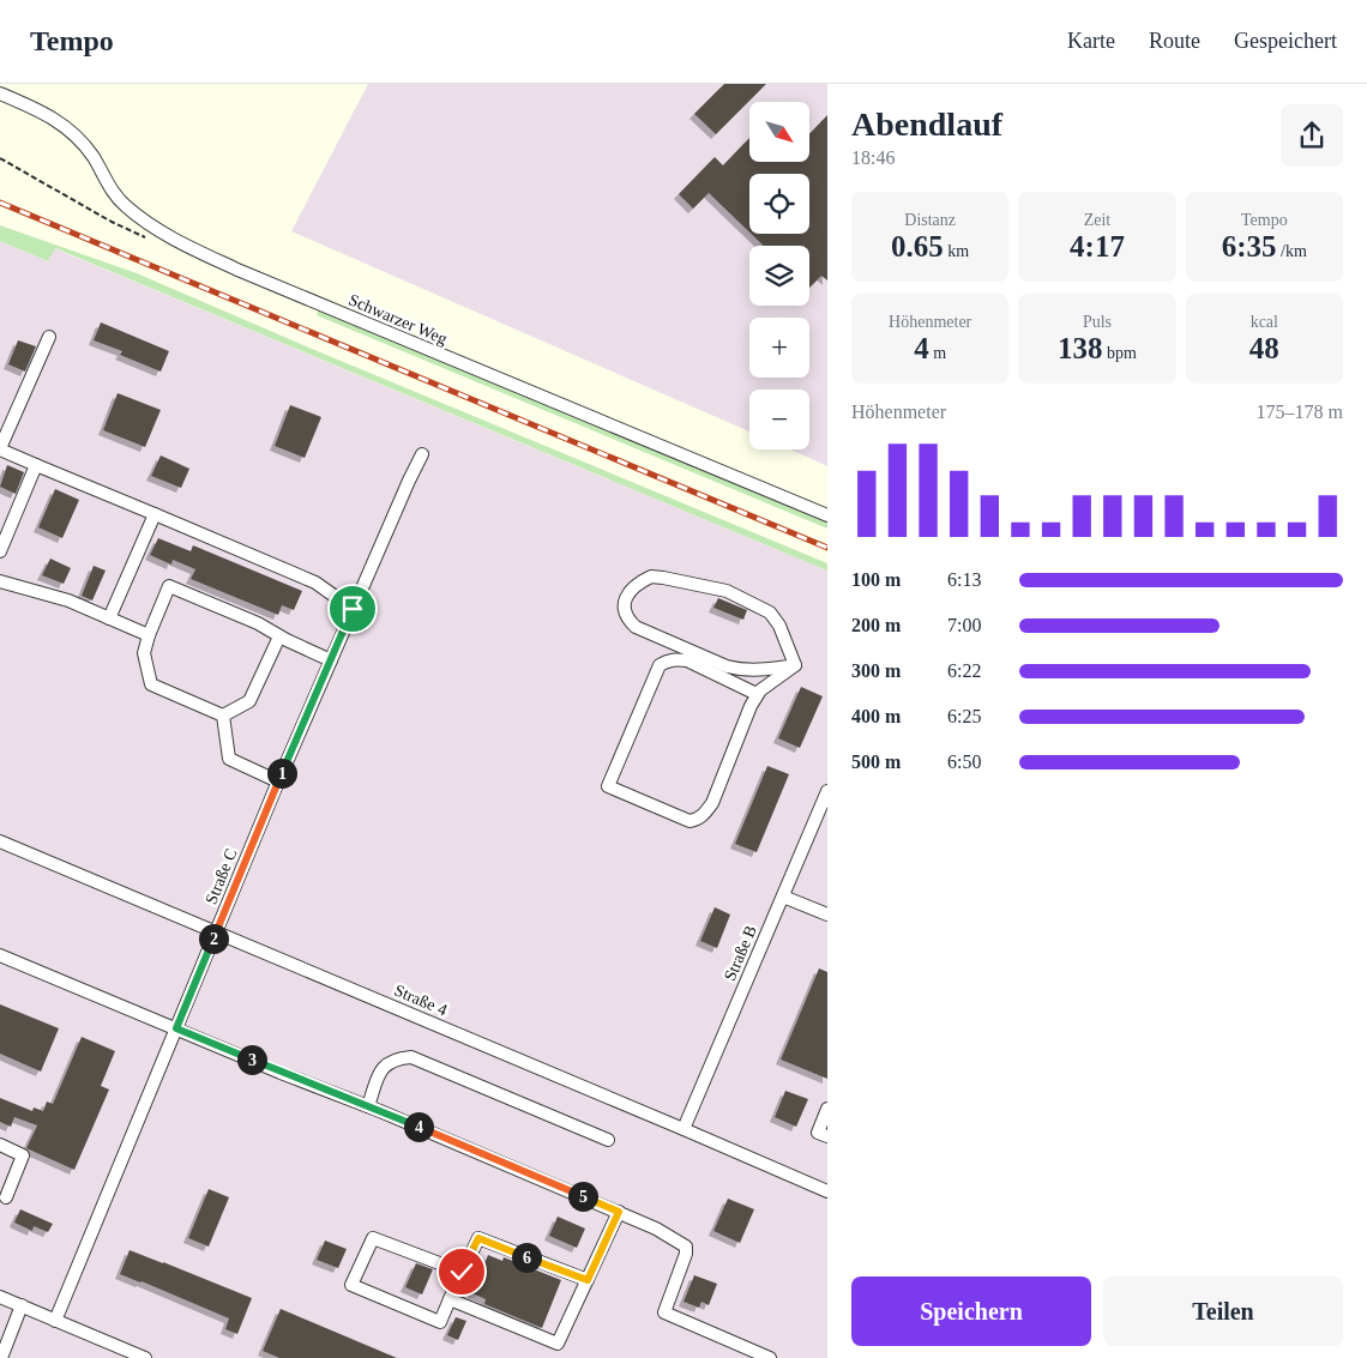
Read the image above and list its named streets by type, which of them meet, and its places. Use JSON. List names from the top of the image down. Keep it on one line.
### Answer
{"streets":{"street":["Schwarzer Weg","Straße C","Straße B","Straße 4"]},"crossings":[["Straße C","Straße 4"],["Straße B","Straße 4"]],"north":"bottom right","page":{"header":"Tempo","nav":["Karte","Route","Gespeichert"],"heading":["Abendlauf","18:46"],"map_buttons":["+","−"],"stats":[["Distanz","0.65 km"],["Zeit","4:17"],["Tempo","6:35 /km"],["Höhenmeter","4 m"],["Puls","138 bpm"],["kcal","48"]],"chart":["Höhenmeter","175–178 m"],"list":[{"name":"100 m","note":"6:13"},{"name":"200 m","note":"7:00"},{"name":"300 m","note":"6:22"},{"name":"400 m","note":"6:25"},{"name":"500 m","note":"6:50"}],"pins":["1","2","3","4","5","6"],"buttons":["Speichern","Teilen"]}}
